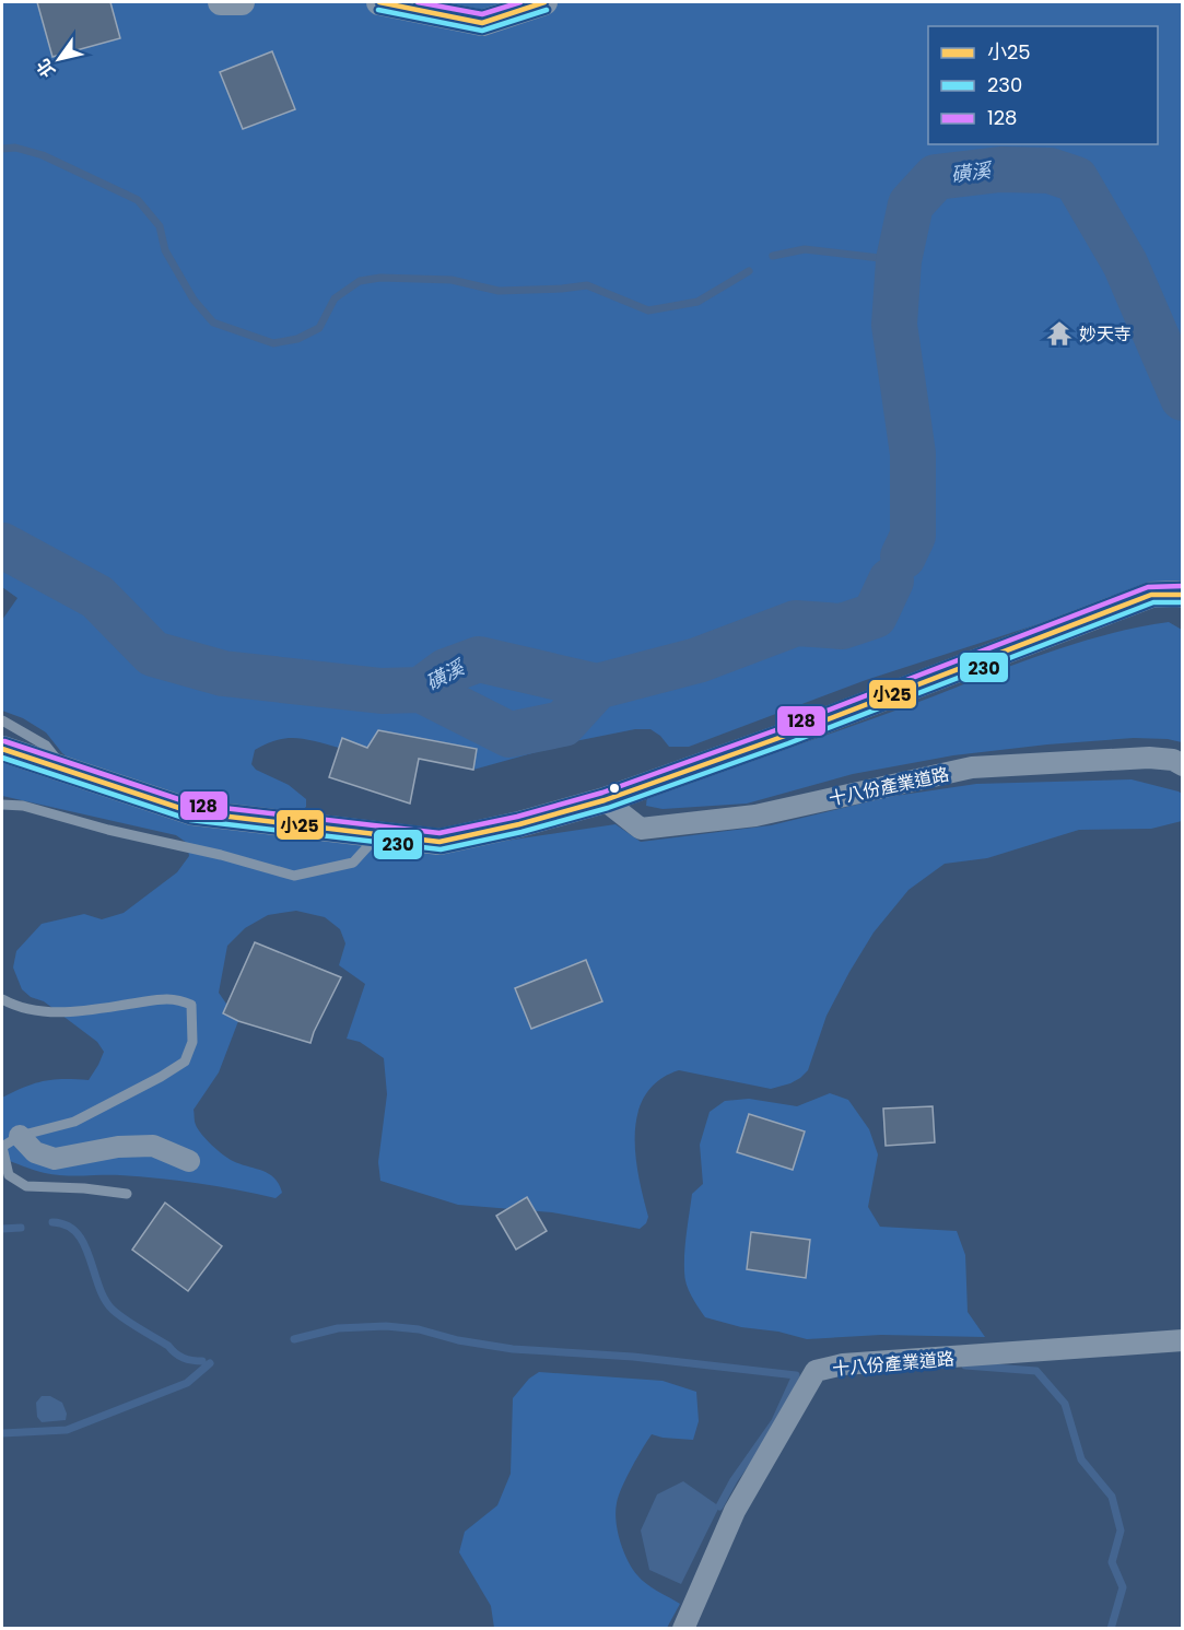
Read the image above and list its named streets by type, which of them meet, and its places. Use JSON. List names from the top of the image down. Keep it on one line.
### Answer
{"streets":{"street":["十八份產業道路"]},"water":["磺溪"],"places":{"temple":["妙天寺"]},"lines":["transit line 小25","transit line 128","transit line 230"],"legend":["小25","230","128"],"north":"bottom left"}
